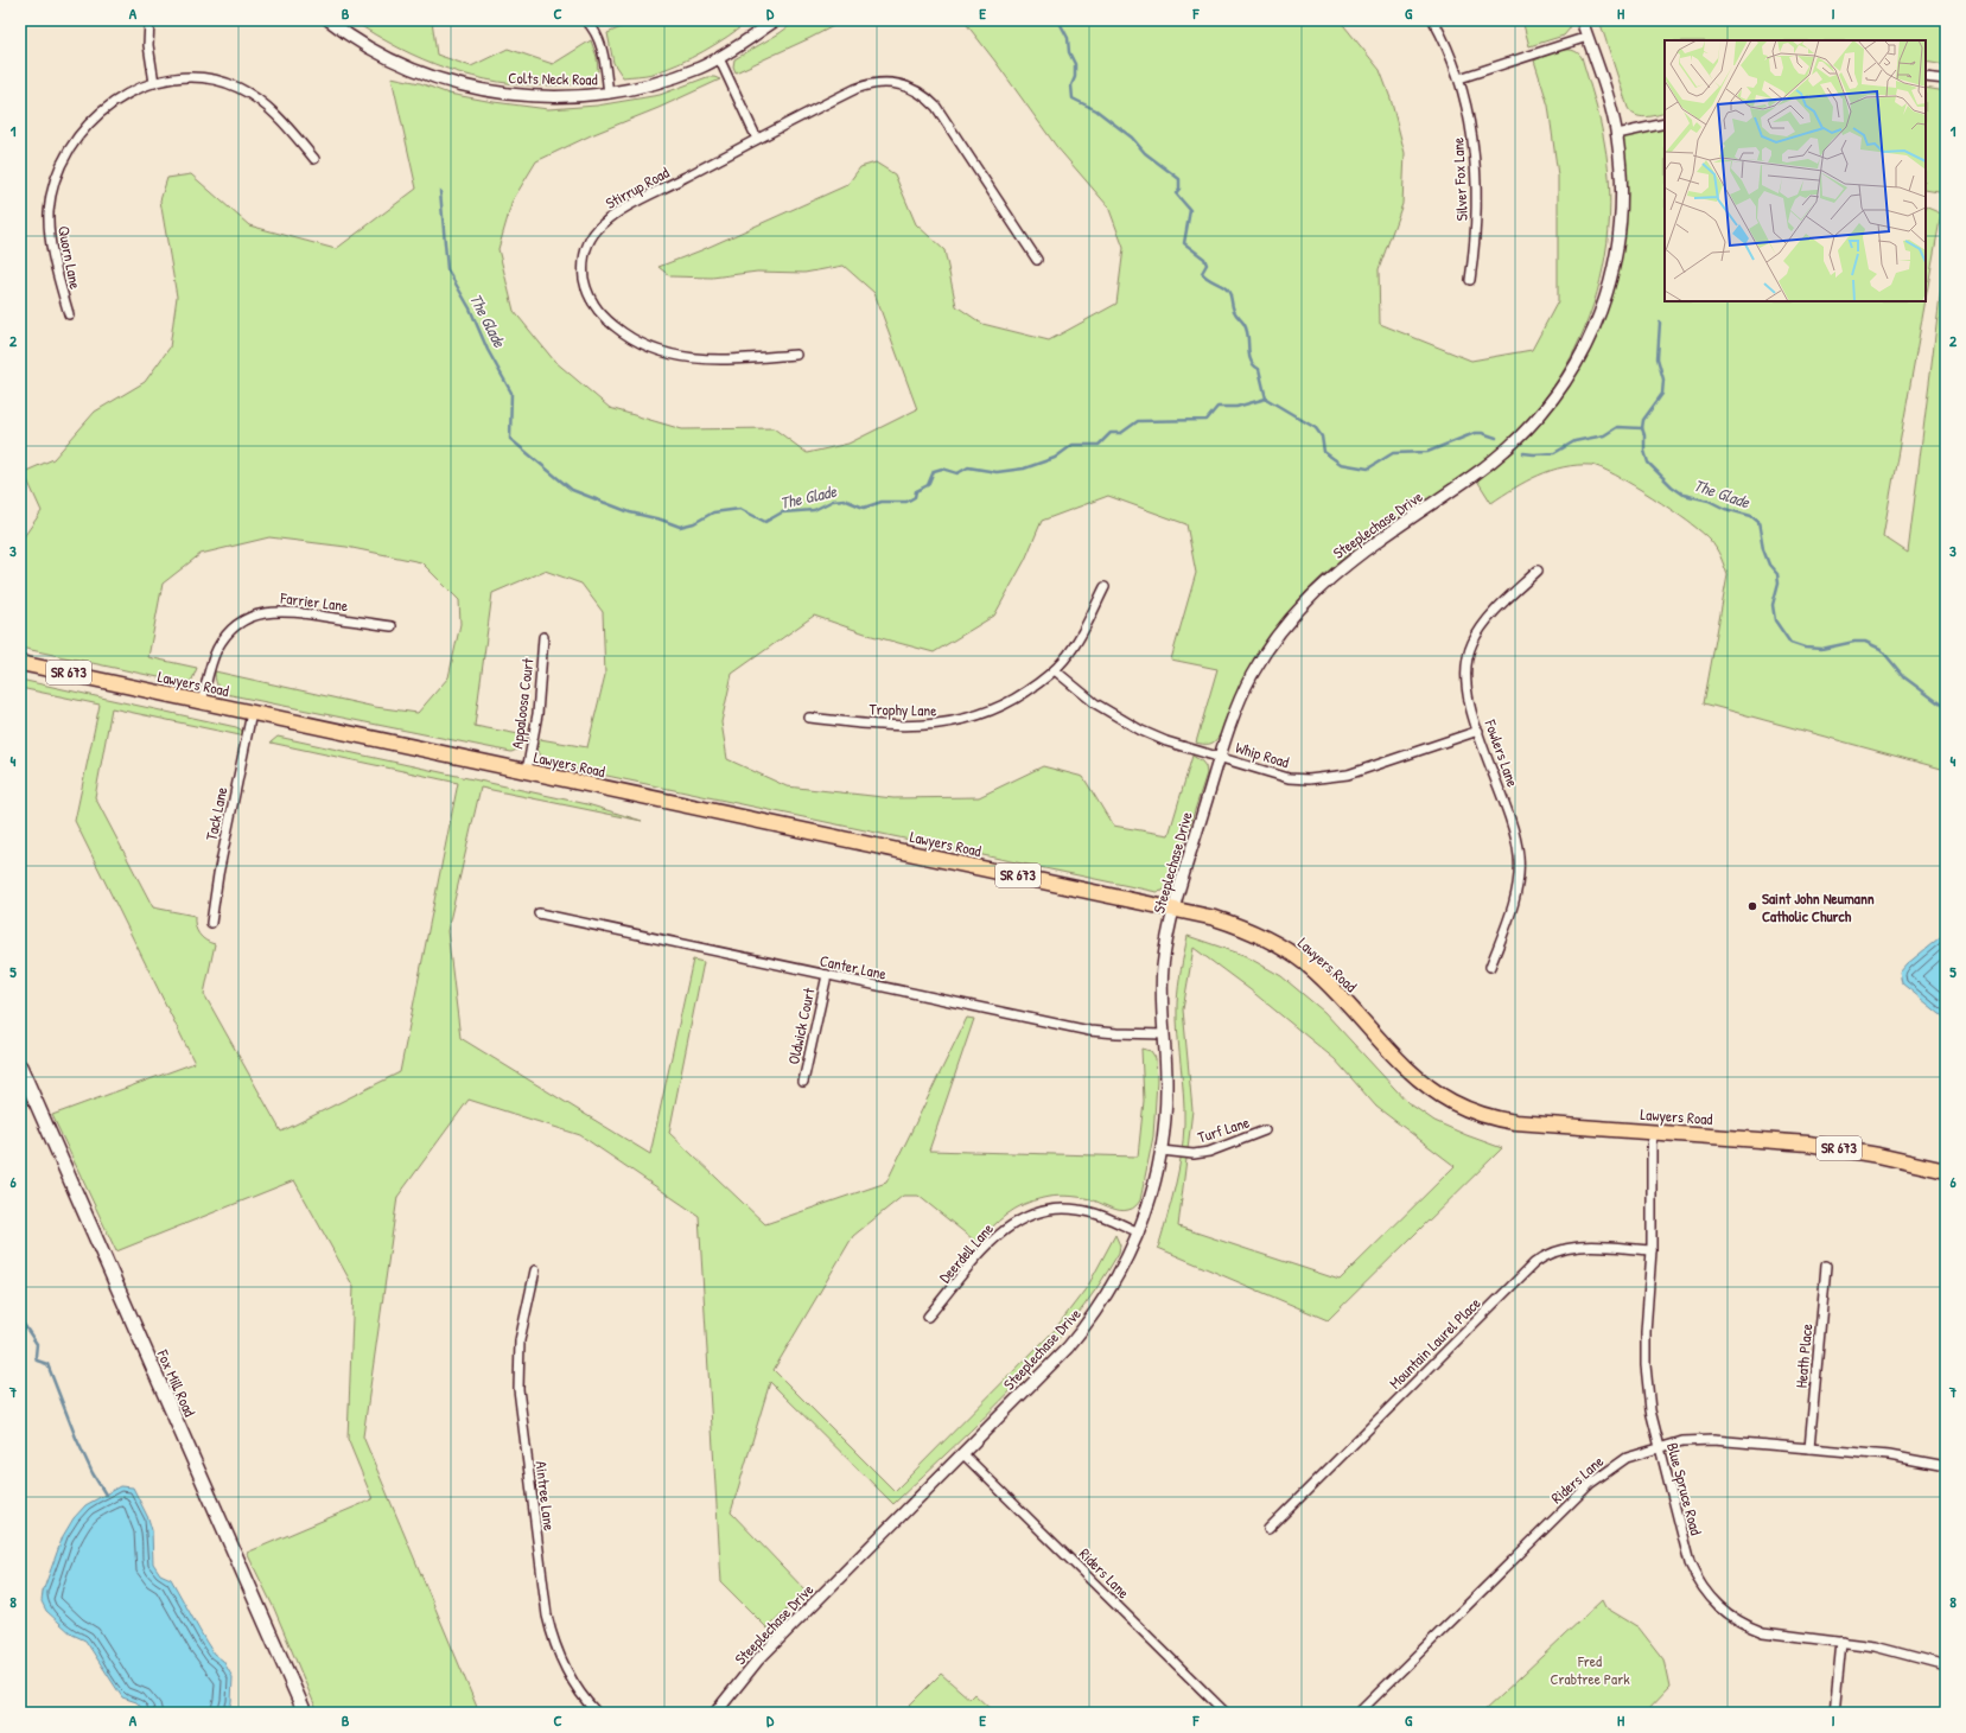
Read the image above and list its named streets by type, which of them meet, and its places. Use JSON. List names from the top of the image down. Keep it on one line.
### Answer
{"streets":{"main road":["SR 673","Lawyers Road","Fox Mill Road"],"street":["Colts Neck Road","Silver Fox Lane","Stirrup Road","Quorn Lane","Steeplechase Drive","Farrier Lane","Appaloosa Court","Trophy Lane","Fowlers Lane","Whip Road","Tack Lane","Canter Lane","Oldwick Court","Turf Lane","Deerdell Lane","Mountain Laurel Place","Heath Place","Riders Lane","Blue Spruce Road","Aintree Lane"]},"crossings":[["Steeplechase Drive","Lawyers Road"],["Steeplechase Drive","Whip Road"],["Steeplechase Drive","Canter Lane"],["Steeplechase Drive","Turf Lane"],["Steeplechase Drive","Deerdell Lane"],["Steeplechase Drive","Riders Lane"],["Farrier Lane","Lawyers Road"],["Lawyers Road","Appaloosa Court"],["Lawyers Road","Tack Lane"],["Lawyers Road","Blue Spruce Road"],["Trophy Lane","Whip Road"],["Fowlers Lane","Whip Road"],["Canter Lane","Oldwick Court"],["Mountain Laurel Place","Blue Spruce Road"],["Heath Place","Riders Lane"],["Riders Lane","Blue Spruce Road"]],"water":["The Glade"],"parks":["Fred Crabtree Park"],"places":["Saint John Neumann Catholic Church"],"grid":{"columns":["A","B","C","D","E","F","G","H","I"],"rows":["1","2","3","4","5","6","7","8"]}}
